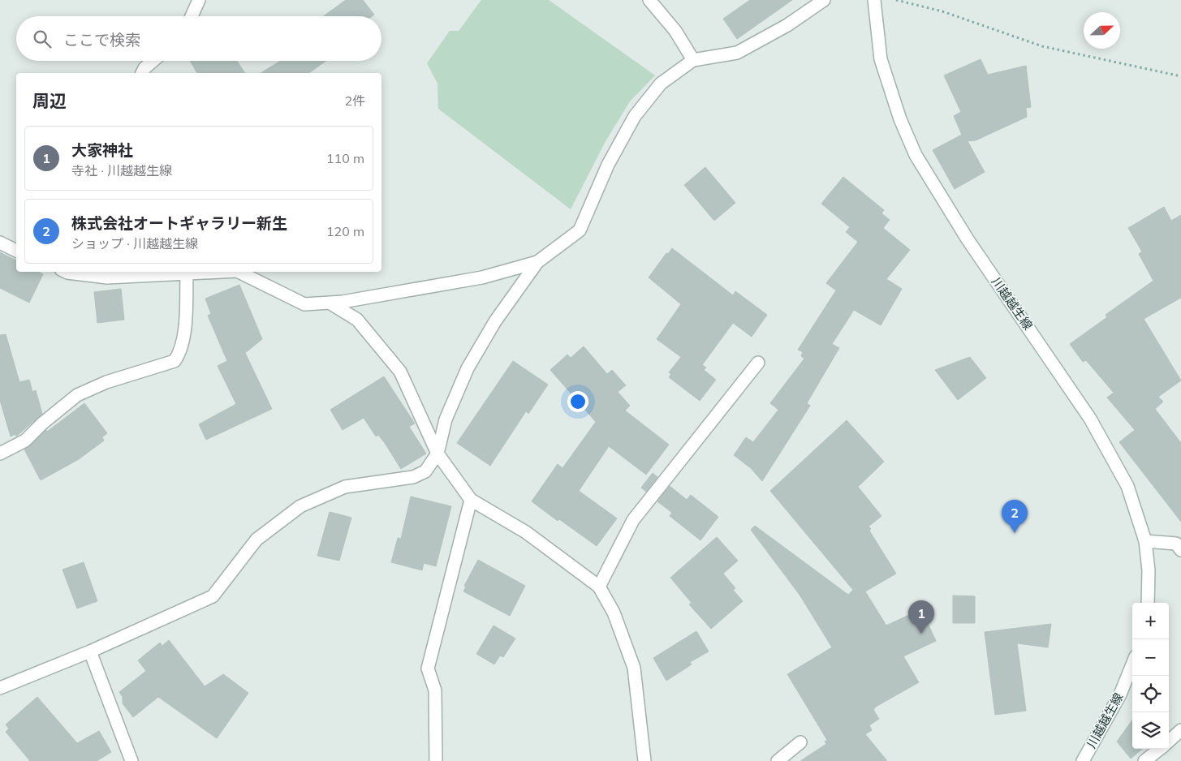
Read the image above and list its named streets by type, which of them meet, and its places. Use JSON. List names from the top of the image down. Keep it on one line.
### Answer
{"streets":{"street":["川越越生線"]},"north":"right","page":{"search":"ここで検索","heading":["周辺","2件"],"list":[{"mark":"1","name":"大家神社","note":"寺社 · 川越越生線","value":"110 m"},{"mark":"2","name":"株式会社オートギャラリー新生","note":"ショップ · 川越越生線","value":"120 m"}],"pins":["2","1"],"map_buttons":["+","−"]}}
